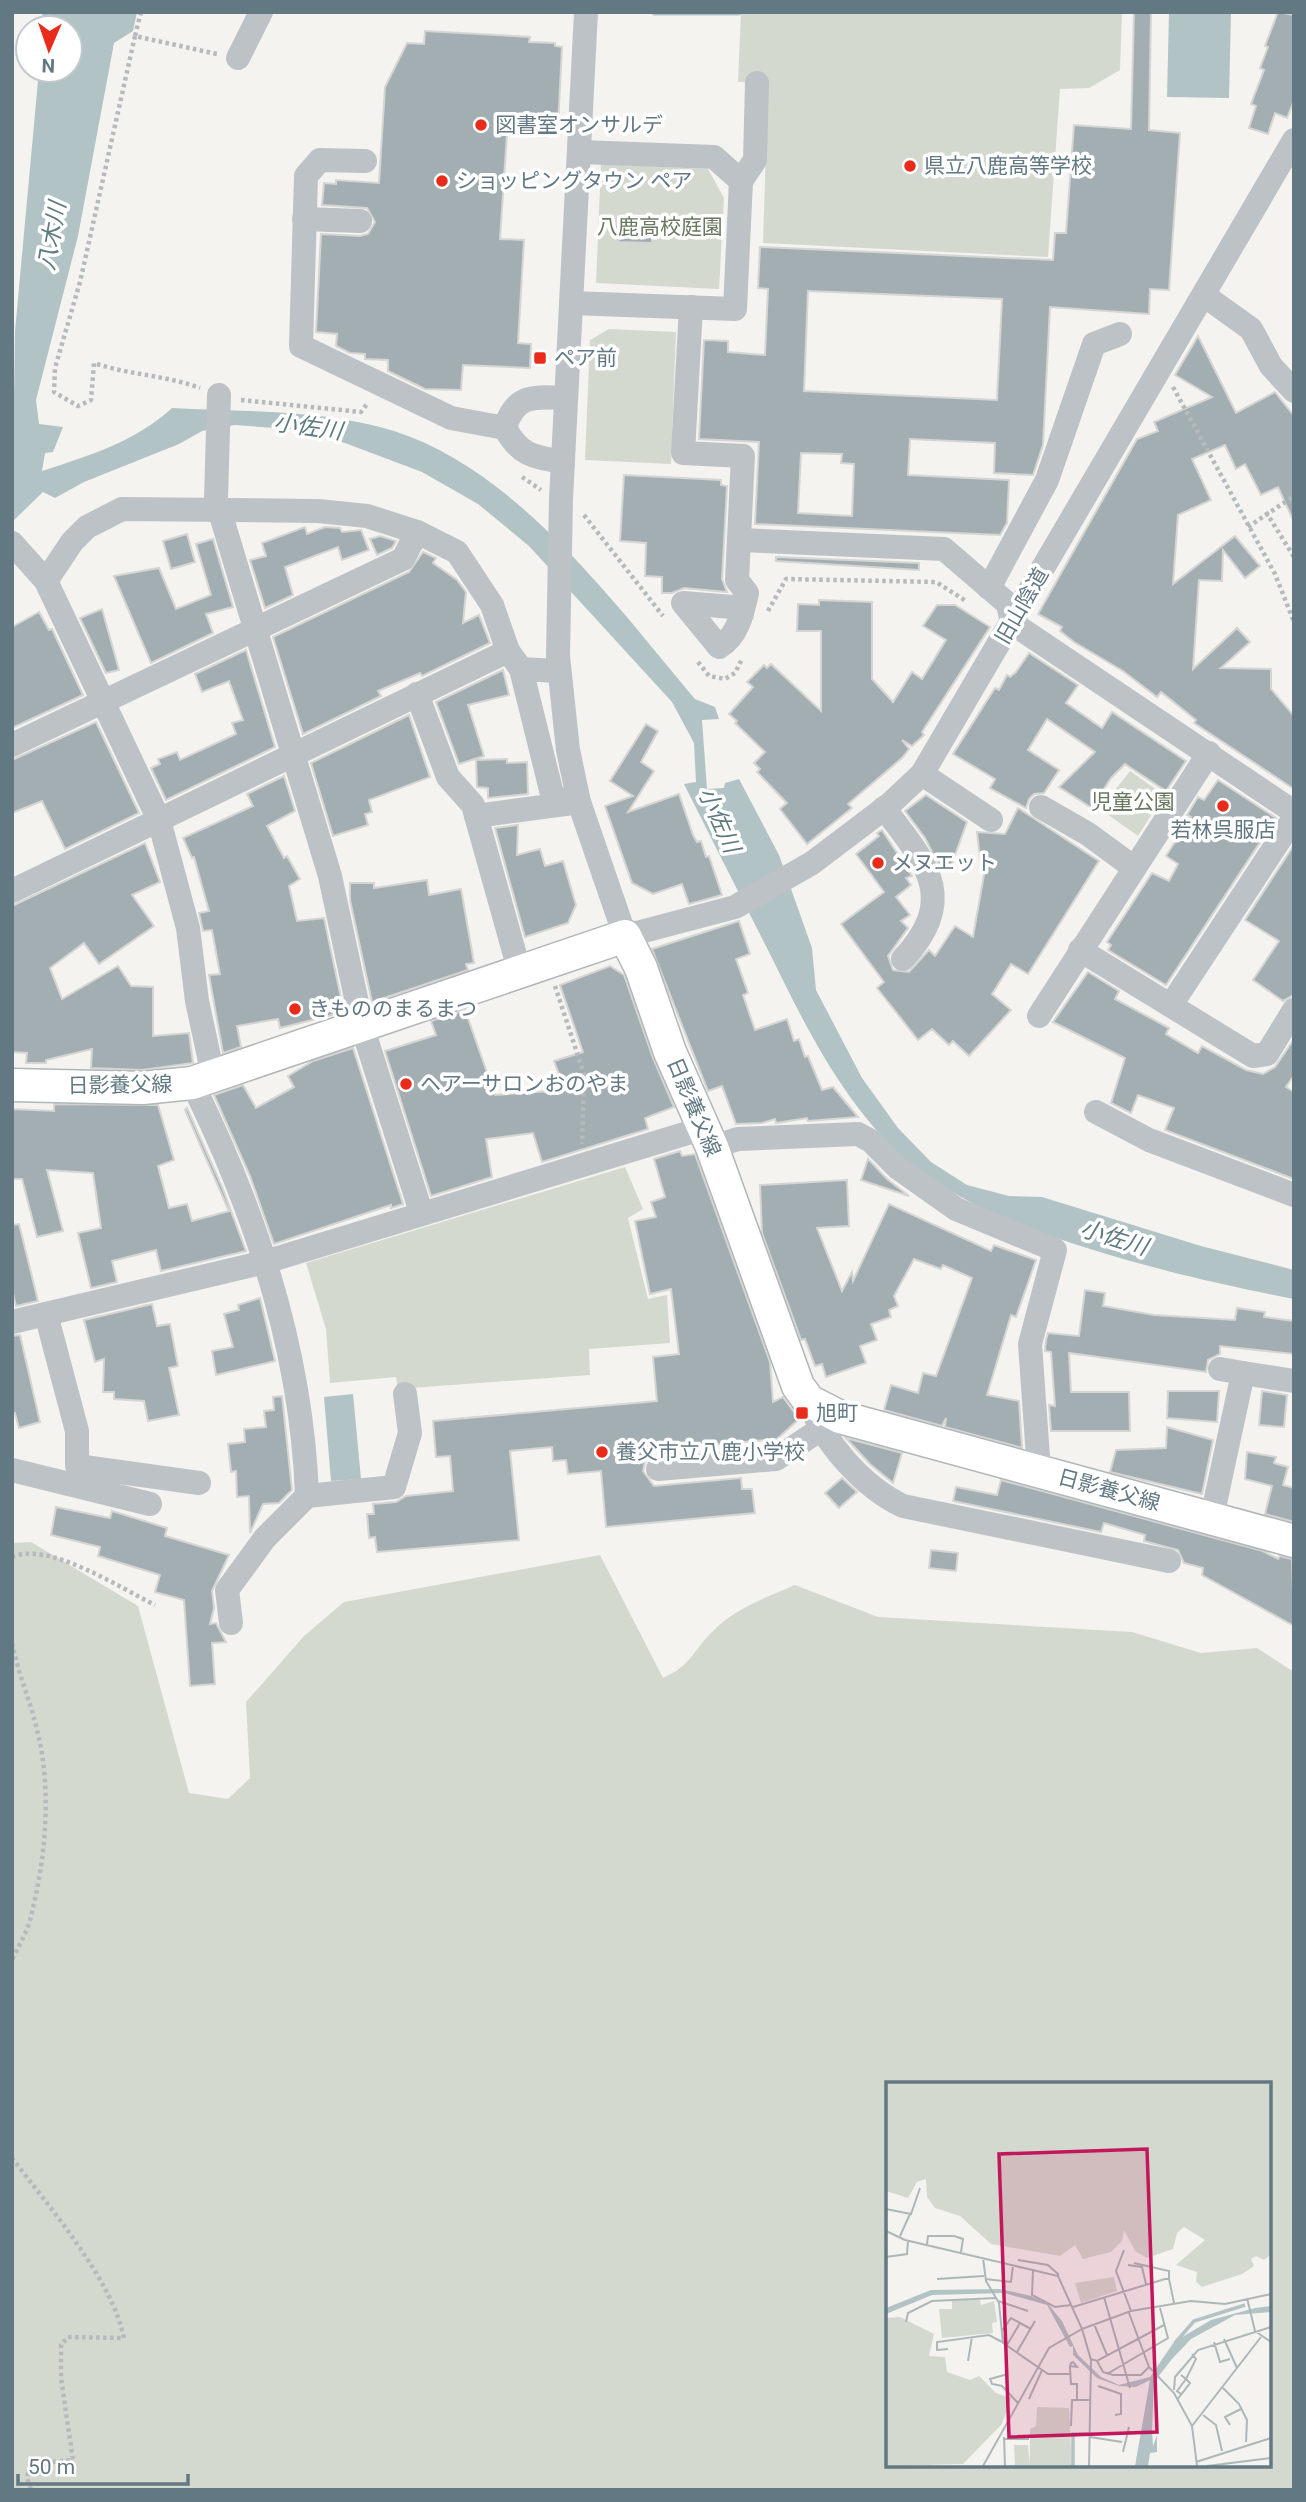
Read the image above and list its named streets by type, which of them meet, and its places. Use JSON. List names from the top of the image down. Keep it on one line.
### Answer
{"streets":{"main road":["日影養父線"],"street":["旧山陰道"]},"crossings":[["旧山陰道","日影養父線"]],"water":["八木川","小佐川"],"parks":["八鹿高校庭園","児童公園"],"places":{"other":["図書室オンサルデ","県立八鹿高等学校","ショッピングタウン ペア","若林呉服店","メヌエット","きもののまるまつ","ヘアーサロンおのやま","養父市立八鹿小学校"],"transit":["ペア前","旭町"]},"scale_bar":"50 m","north":"bottom"}
